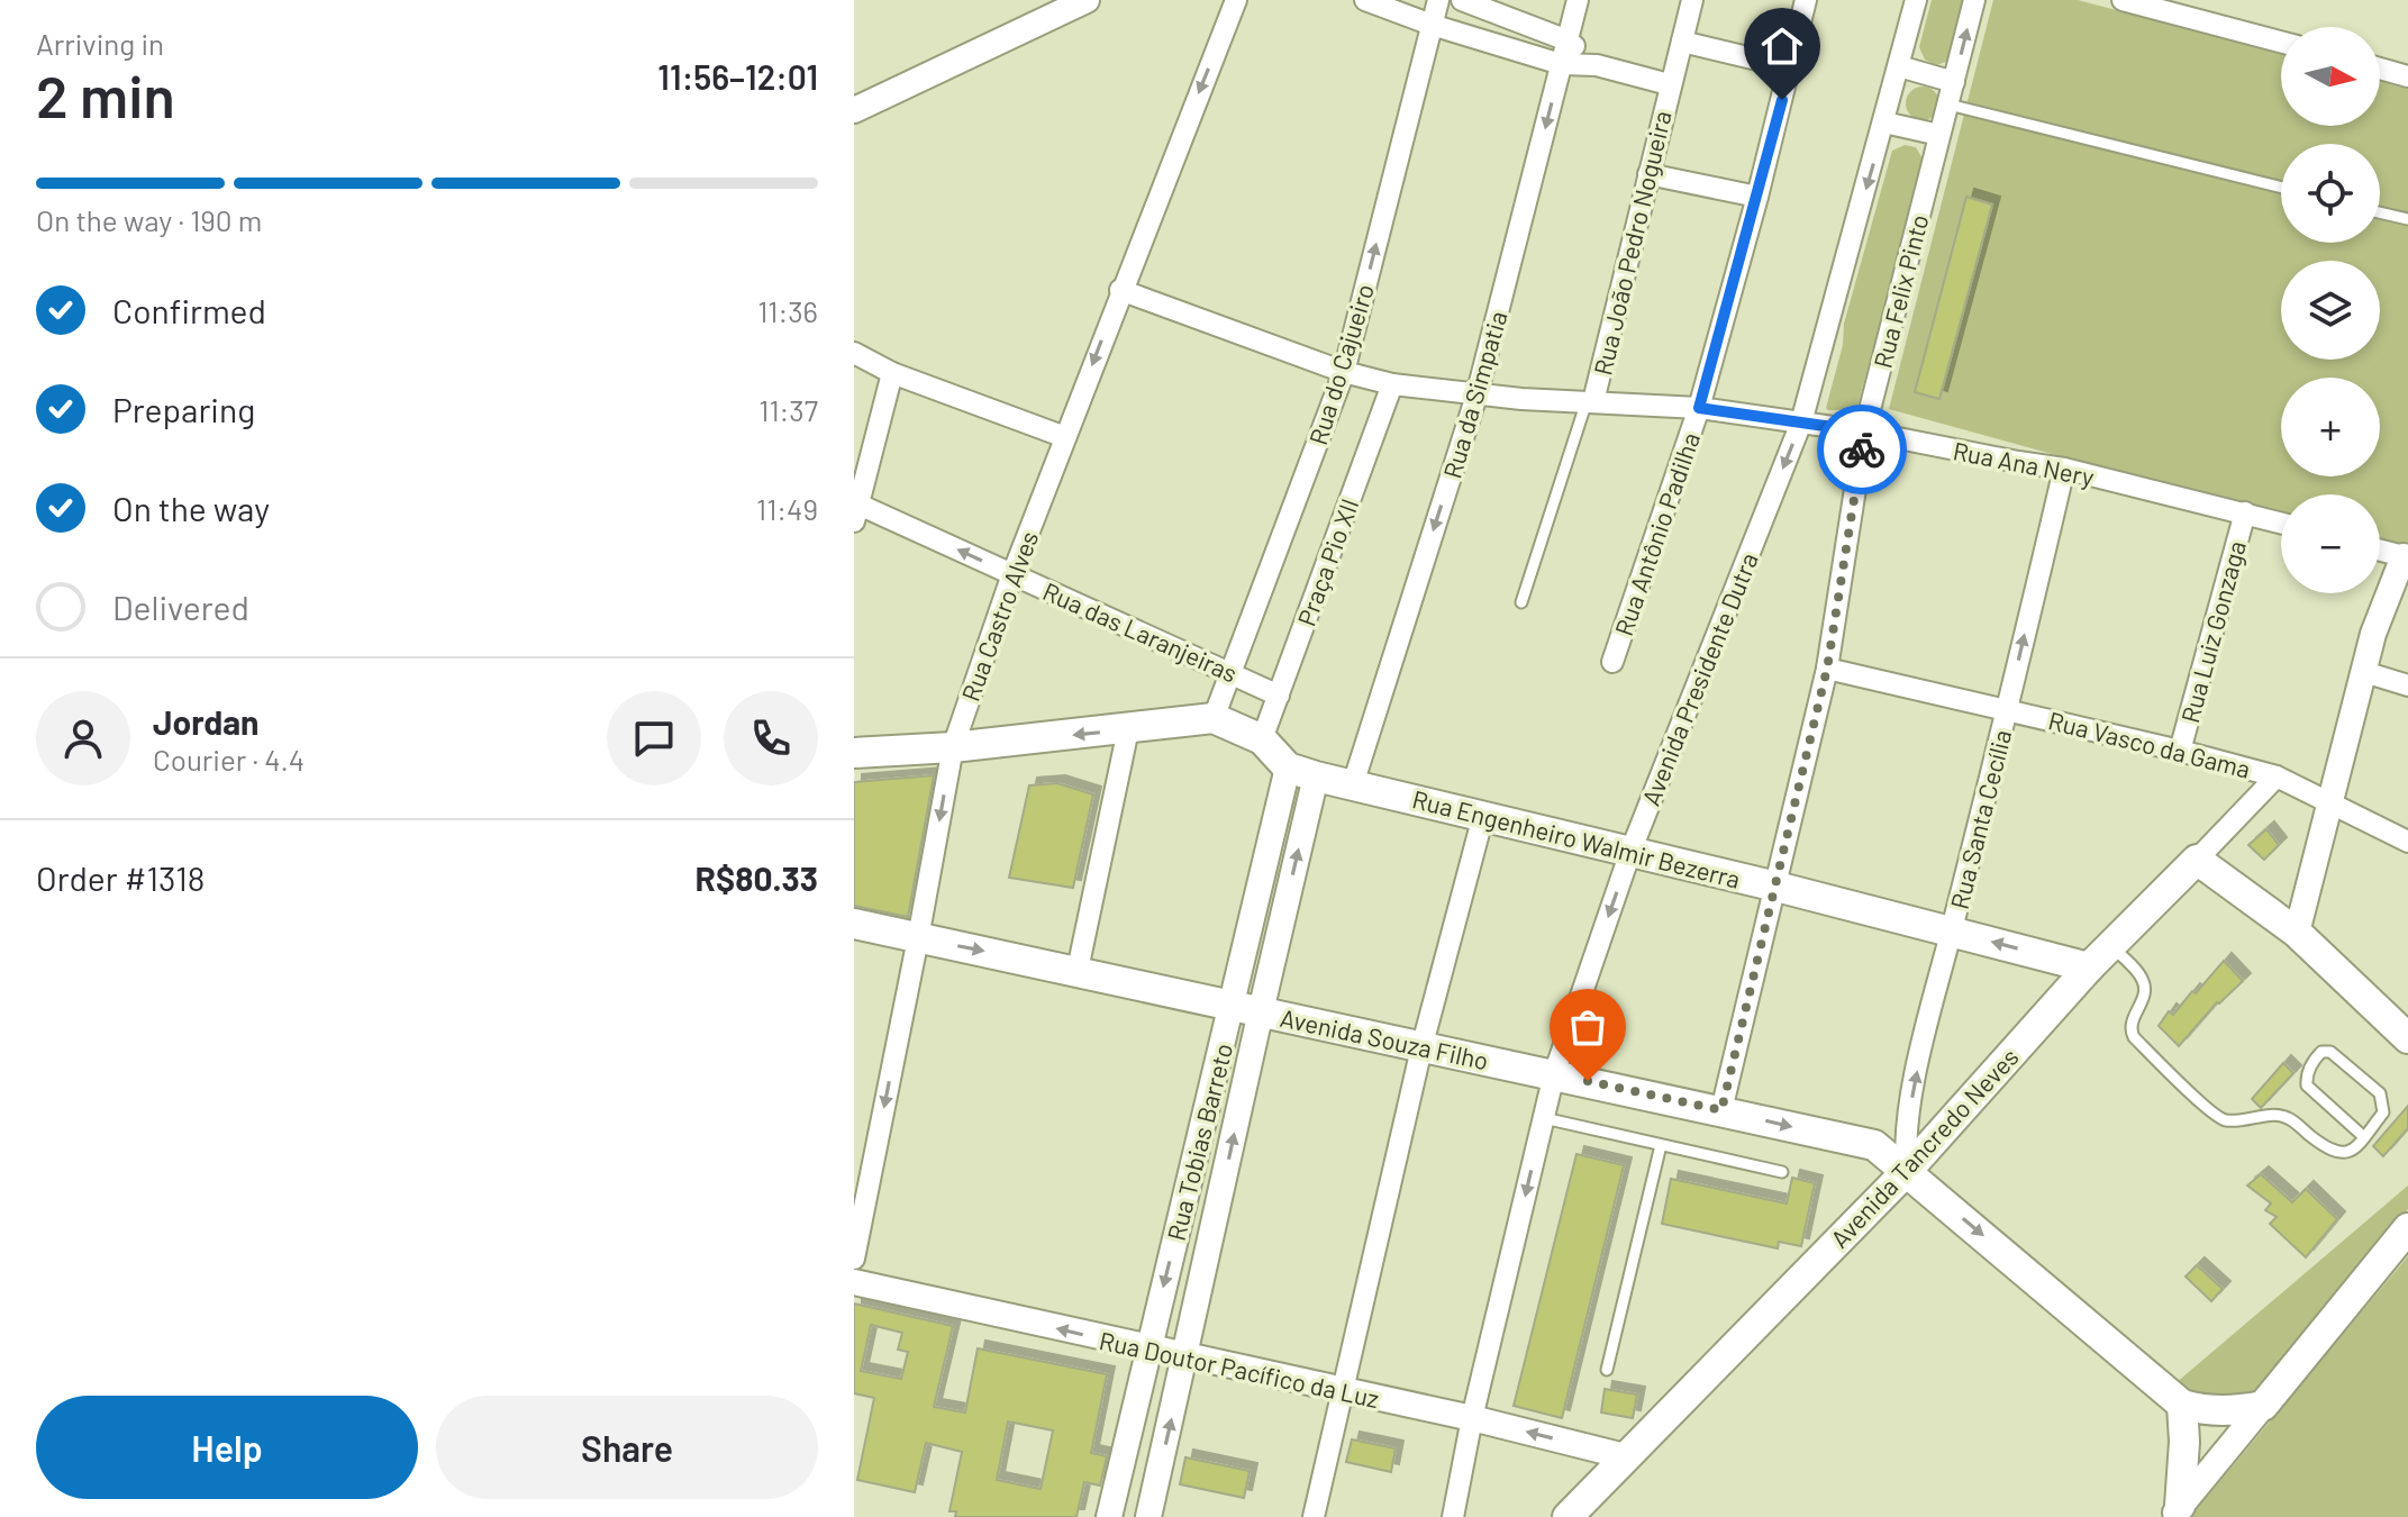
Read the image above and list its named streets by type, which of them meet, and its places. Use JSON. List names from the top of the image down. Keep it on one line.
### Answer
{"streets":{"main road":["Rua Engenheiro Walmir Bezerra","Avenida Souza Filho","Avenida Tancredo Neves"],"street":["Rua João Pedro Nogueira","Rua Felix Pinto","Rua do Cajueiro","Rua da Simpatia","Rua Ana Nery","Rua Antônio Padilha","Praça Pio XII","Rua Castro Alves","Rua das Laranjeiras","Rua Luiz Gonzaga","Avenida Presidente Dutra","Rua Vasco da Gama","Rua Santa Cecília","Rua Tobias Barreto","Rua Doutor Pacífico da Luz"]},"crossings":[["Rua João Pedro Nogueira","Rua do Cajueiro"],["Rua João Pedro Nogueira","Rua da Simpatia"],["Rua João Pedro Nogueira","Rua Ana Nery"],["Rua Felix Pinto","Rua Ana Nery"],["Rua Felix Pinto","Rua Vasco da Gama"],["Rua Felix Pinto","Rua Engenheiro Walmir Bezerra"],["Rua Felix Pinto","Avenida Souza Filho"],["Rua do Cajueiro","Rua Ana Nery"],["Rua do Cajueiro","Rua das Laranjeiras"],["Rua da Simpatia","Rua Ana Nery"],["Rua da Simpatia","Rua Engenheiro Walmir Bezerra"],["Rua Ana Nery","Rua Antônio Padilha"],["Rua Ana Nery","Praça Pio XII"],["Rua Ana Nery","Rua Castro Alves"],["Rua Ana Nery","Rua Luiz Gonzaga"],["Rua Ana Nery","Avenida Presidente Dutra"],["Rua Ana Nery","Rua Santa Cecília"],["Praça Pio XII","Rua das Laranjeiras"],["Rua Castro Alves","Rua das Laranjeiras"],["Rua Castro Alves","Avenida Souza Filho"],["Rua Luiz Gonzaga","Rua Vasco da Gama"],["Avenida Presidente Dutra","Rua Engenheiro Walmir Bezerra"],["Avenida Presidente Dutra","Avenida Souza Filho"],["Avenida Presidente Dutra","Rua Doutor Pacífico da Luz"],["Rua Vasco da Gama","Rua Santa Cecília"],["Rua Vasco da Gama","Avenida Tancredo Neves"],["Rua Santa Cecília","Rua Engenheiro Walmir Bezerra"],["Rua Santa Cecília","Avenida Souza Filho"],["Rua Santa Cecília","Avenida Tancredo Neves"],["Rua Engenheiro Walmir Bezerra","Rua Tobias Barreto"],["Rua Engenheiro Walmir Bezerra","Avenida Tancredo Neves"],["Avenida Souza Filho","Rua Tobias Barreto"],["Avenida Souza Filho","Avenida Tancredo Neves"],["Rua Tobias Barreto","Rua Doutor Pacífico da Luz"],["Avenida Tancredo Neves","Rua Doutor Pacífico da Luz"]],"one_way":["Rua do Cajueiro","Rua da Simpatia","Rua Castro Alves","Rua Santa Cecília","Avenida Souza Filho","Rua Doutor Pacífico da Luz"],"north":"right","page":{"heading":["2 min","Arriving in","11:56–12:01"],"panel":["Jordan","Courier · 4.4","Order #1318","R$80.33"],"map_buttons":["+","−"],"bar":"On the way · 190 m","list":[["Confirmed","11:36"],["Preparing","11:37"],["On the way","11:49"],"Delivered"],"buttons":["Help","Share"]}}
